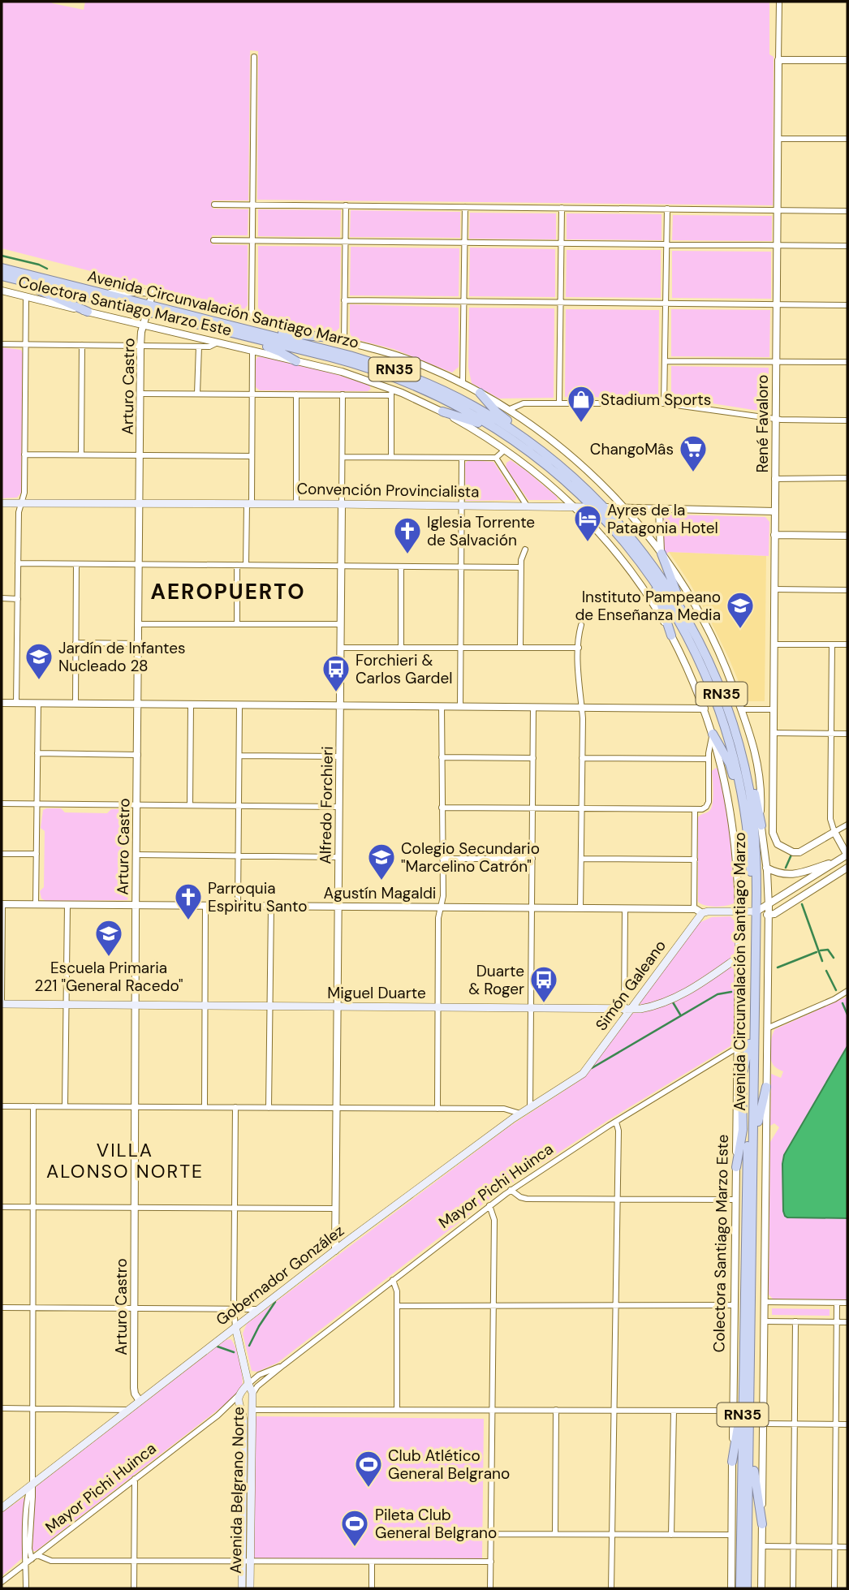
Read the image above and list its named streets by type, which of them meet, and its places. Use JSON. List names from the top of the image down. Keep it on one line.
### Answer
{"streets":{"highway":["Avenida Circunvalación Santiago Marzo","RN35"],"main road":["Colectora Santiago Marzo Este","Convención Provincialista","Agustín Magaldi","Simón Galeano","Miguel Duarte","Mayor Pichi Huinca","Gobernador González","Avenida Belgrano Norte"],"street":["Arturo Castro","René Favaloro","Alfredo Forchieri"]},"crossings":[["Colectora Santiago Marzo Este","Avenida Circunvalación Santiago Marzo"],["Colectora Santiago Marzo Este","Arturo Castro"],["Colectora Santiago Marzo Este","Convención Provincialista"],["Colectora Santiago Marzo Este","Agustín Magaldi"],["Colectora Santiago Marzo Este","Miguel Duarte"],["Colectora Santiago Marzo Este","Mayor Pichi Huinca"],["Avenida Circunvalación Santiago Marzo","Arturo Castro"],["Avenida Circunvalación Santiago Marzo","Convención Provincialista"],["Avenida Circunvalación Santiago Marzo","Agustín Magaldi"],["Arturo Castro","Convención Provincialista"],["Arturo Castro","Agustín Magaldi"],["Arturo Castro","Miguel Duarte"],["Arturo Castro","Gobernador González"],["René Favaloro","Convención Provincialista"],["Convención Provincialista","Alfredo Forchieri"],["Alfredo Forchieri","Agustín Magaldi"],["Alfredo Forchieri","Miguel Duarte"],["Alfredo Forchieri","Gobernador González"],["Agustín Magaldi","Simón Galeano"],["Simón Galeano","Miguel Duarte"],["Simón Galeano","Gobernador González"],["Mayor Pichi Huinca","Avenida Belgrano Norte"],["Gobernador González","Avenida Belgrano Norte"]],"districts":["AEROPUERTO","VILLA ALONSO NORTE"],"places":{"shop":["Stadium Sports"],"supermarket":["ChangoMâs"],"hotel":["Ayres de la Patagonia Hotel"],"church":["Iglesia Torrente de Salvación","Parroquia Espiritu Santo"],"school or university":["Instituto Pampeano de Enseñanza Media","Jardín de Infantes Nucleado 28","Colegio Secundario \"Marcelino Catrón\"","Escuela Primaria 221 \"General Racedo\""],"bus stop":["Forchieri & Carlos Gardel","Duarte & Roger"],"sports":["Club Atlético General Belgrano","Pileta Club General Belgrano"]}}
